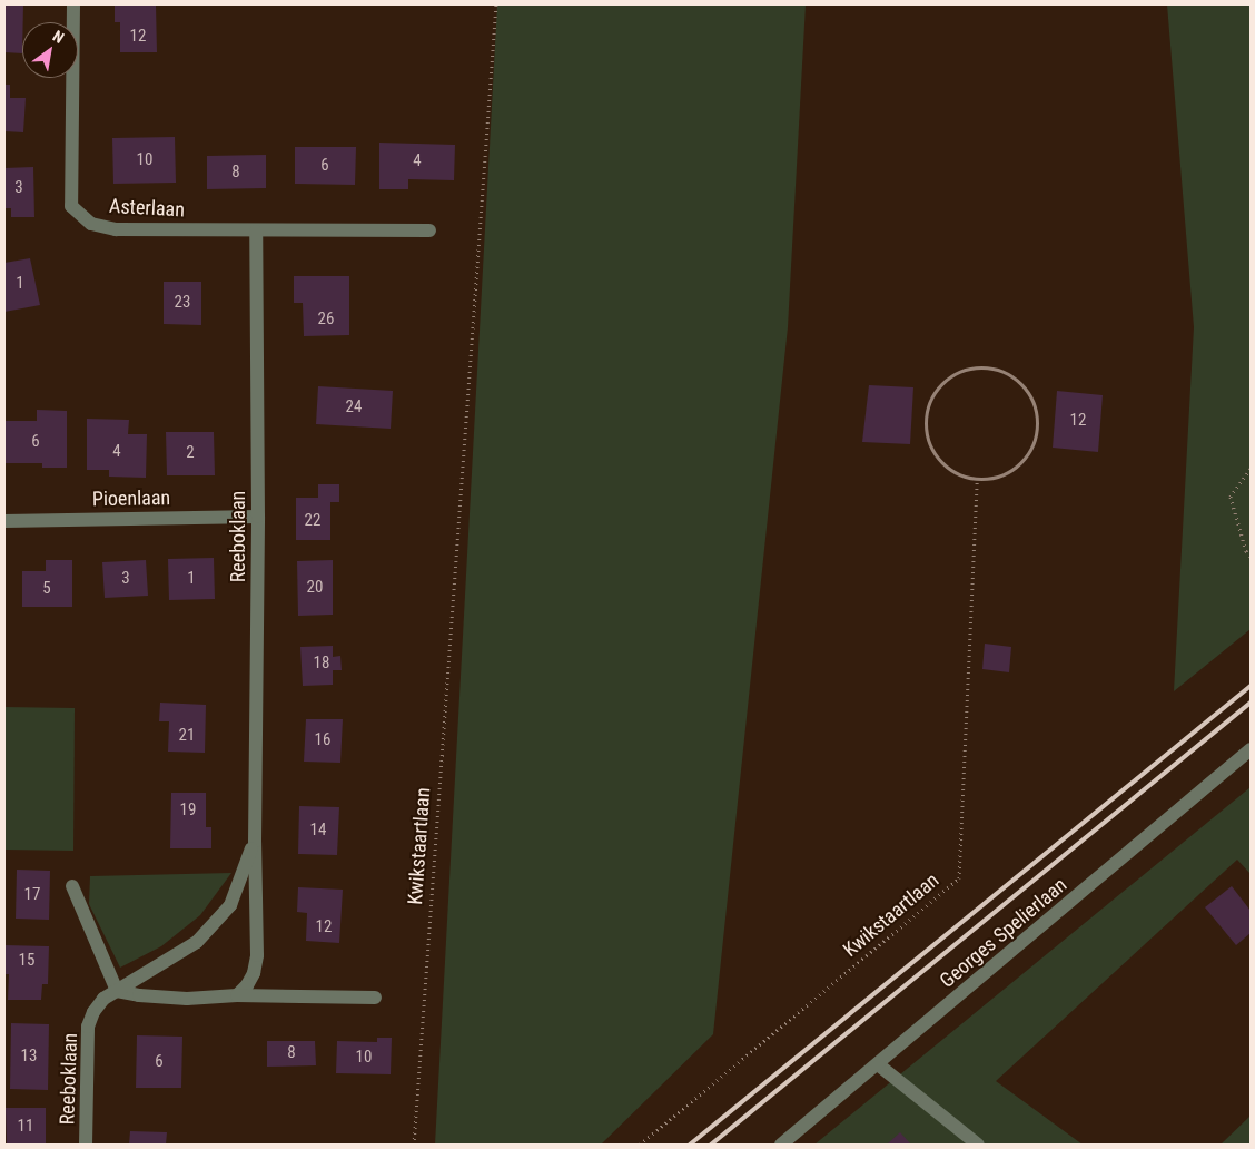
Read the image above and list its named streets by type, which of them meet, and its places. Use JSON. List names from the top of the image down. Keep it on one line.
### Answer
{"streets":{"street":["Asterlaan","Pioenlaan","Reeboklaan","Georges Spelierlaan"],"path":["Kwikstaartlaan"]},"crossings":[["Asterlaan","Reeboklaan"],["Pioenlaan","Reeboklaan"]],"house_numbers":["12","10","4","6","8","3","1","23","26","24","12","6","4","2","22","3","1","20","5","18","21","16","19","14","17","12","15","8","13","10","6","11"],"north":"top right"}
